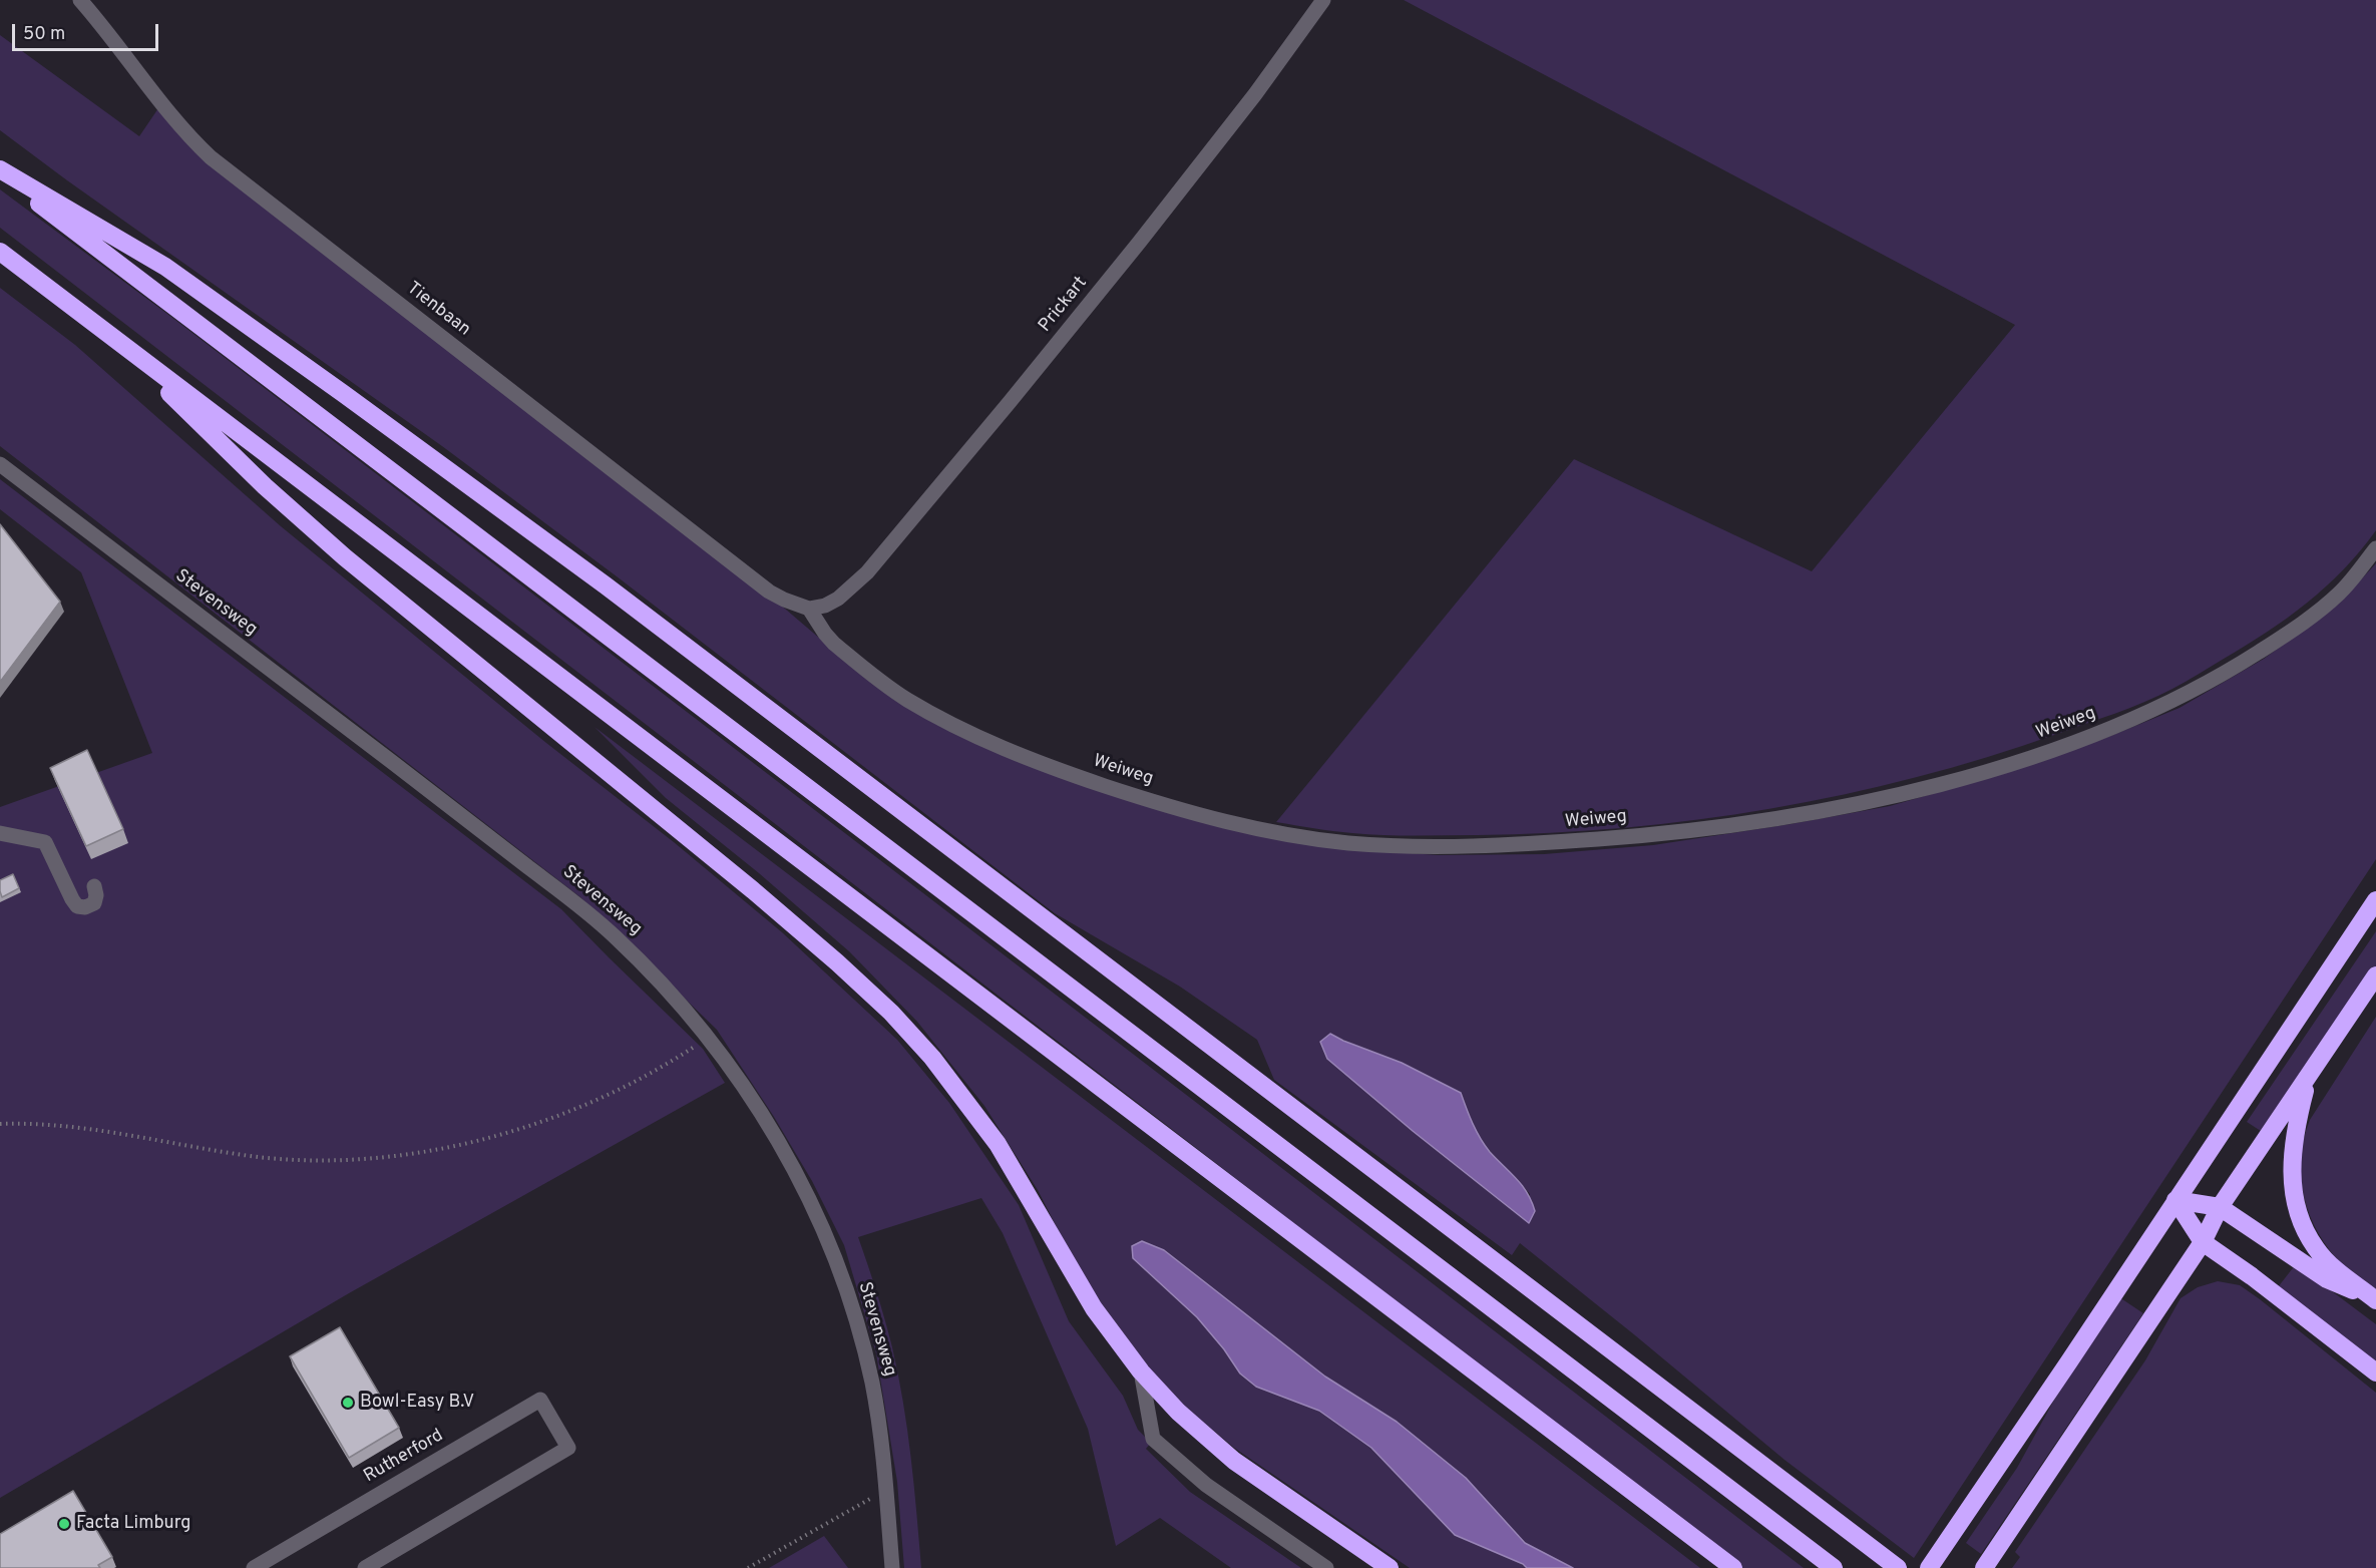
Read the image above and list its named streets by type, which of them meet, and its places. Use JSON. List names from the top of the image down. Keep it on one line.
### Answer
{"streets":{"street":["Prickart","Tienbaan","Stevensweg","Weiweg","Rutherford"]},"crossings":[["Prickart","Tienbaan"],["Prickart","Weiweg"],["Tienbaan","Weiweg"]],"places":["Bowl-Easy B.V","Facta Limburg"],"scale_bar":"50 m"}
